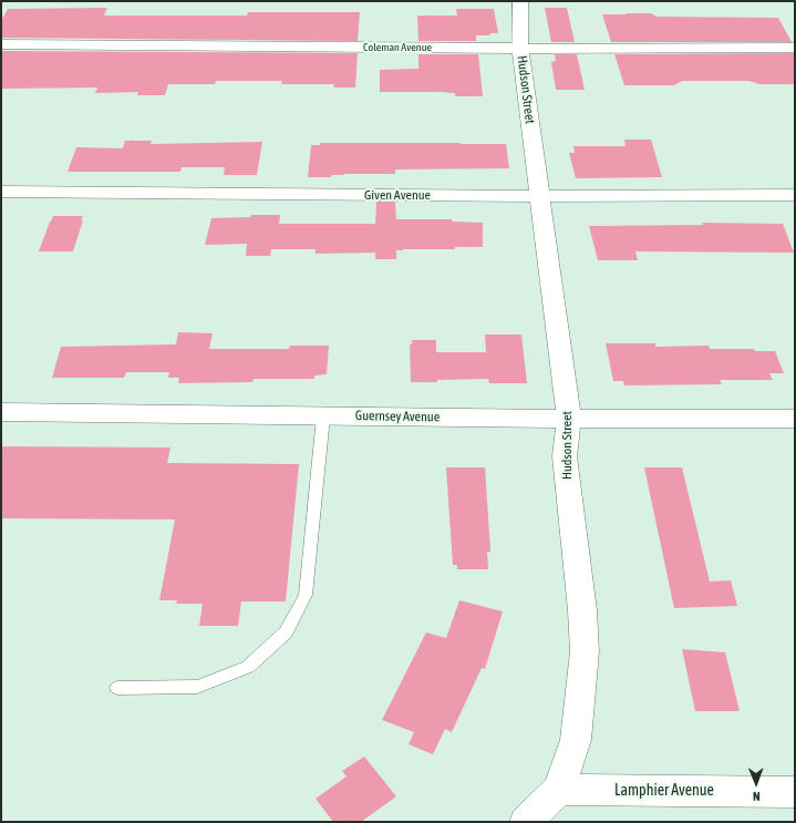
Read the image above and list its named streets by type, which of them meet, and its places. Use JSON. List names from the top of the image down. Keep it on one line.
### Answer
{"streets":{"street":["Coleman Avenue","Hudson Street","Given Avenue","Guernsey Avenue","Lamphier Avenue"]},"crossings":[["Coleman Avenue","Hudson Street"],["Hudson Street","Given Avenue"],["Hudson Street","Guernsey Avenue"],["Hudson Street","Lamphier Avenue"]],"north":"bottom"}
